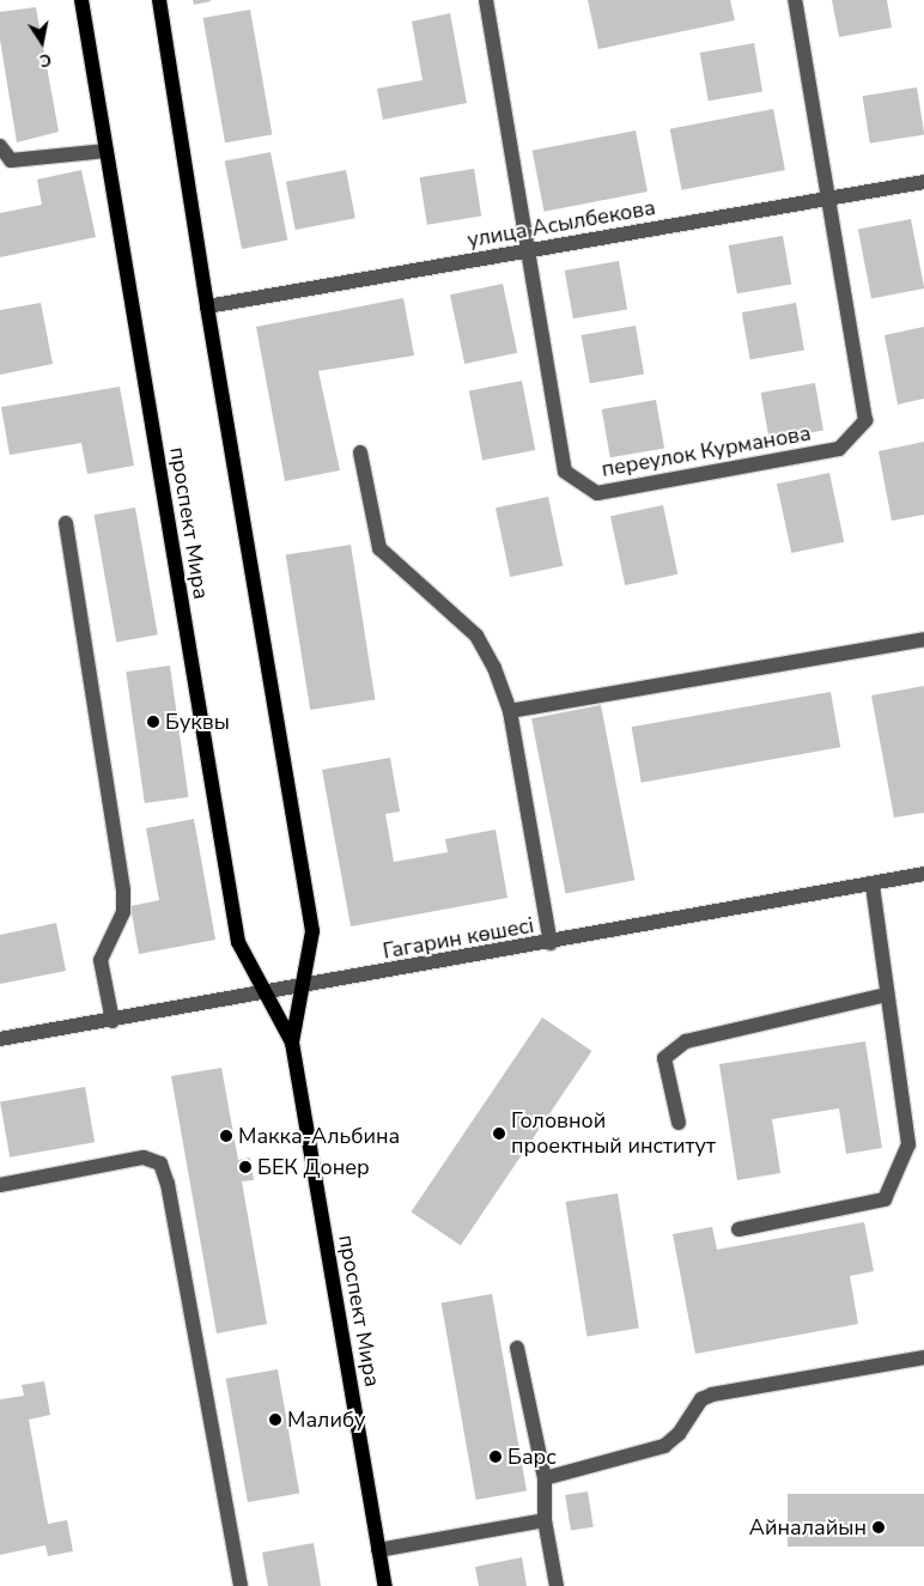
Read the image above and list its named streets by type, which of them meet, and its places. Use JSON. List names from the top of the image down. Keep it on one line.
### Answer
{"streets":{"main road":["проспект Мира"],"street":["улица Асылбекова","переулок Курманова","Гагарин көшесі"]},"crossings":[["улица Асылбекова","переулок Курманова"],["улица Асылбекова","проспект Мира"],["проспект Мира","Гагарин көшесі"]],"places":["Буквы","Головной проектный институт","Макка-Альбина","БЕК Донер","Малибу","Барс","Айналайын"],"north":"bottom"}
